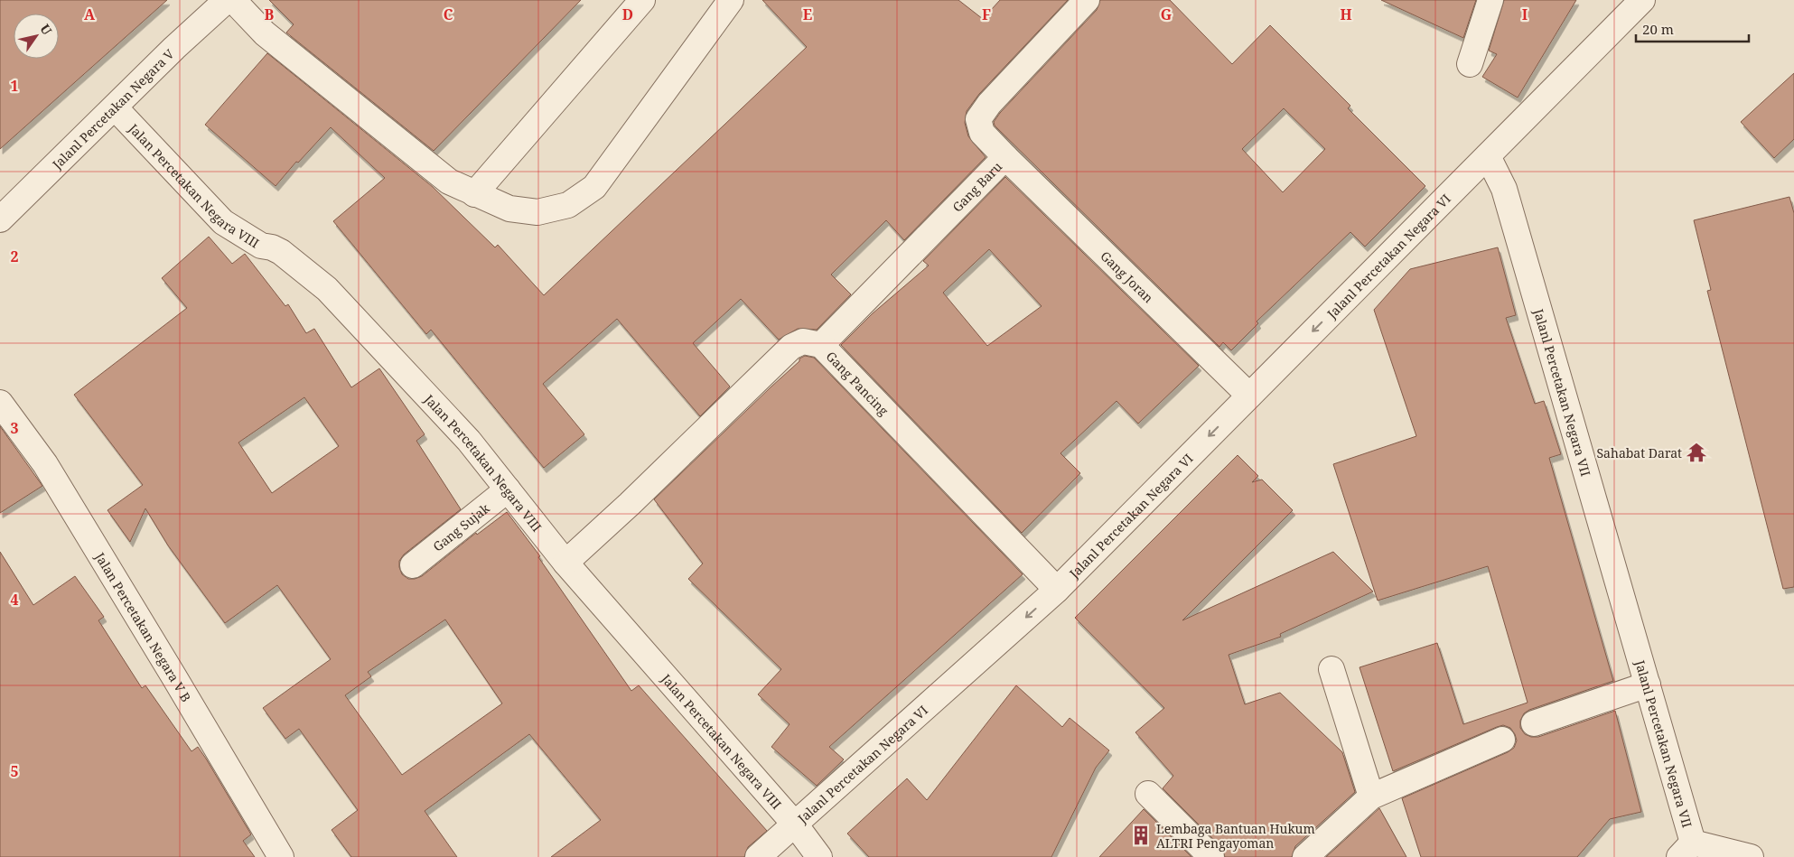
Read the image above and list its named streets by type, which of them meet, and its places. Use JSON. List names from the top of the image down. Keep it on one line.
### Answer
{"streets":{"street":["Jalanl Percetakan Negara V","Jalan Percetakan Negara VIII","Gang Baru","Jalanl Percetakan Negara VI","Gang Joran","Gang Pancing","Jalanl Percetakan Negara VII","Gang Sujak","Jalan Percetakan Negara V B"]},"crossings":[["Jalanl Percetakan Negara V","Jalan Percetakan Negara VIII"],["Jalan Percetakan Negara VIII","Jalanl Percetakan Negara VI"],["Jalan Percetakan Negara VIII","Gang Pancing"],["Jalan Percetakan Negara VIII","Gang Sujak"],["Gang Baru","Gang Joran"],["Gang Baru","Gang Pancing"],["Jalanl Percetakan Negara VI","Gang Joran"],["Jalanl Percetakan Negara VI","Gang Pancing"],["Jalanl Percetakan Negara VI","Jalanl Percetakan Negara VII"]],"one_way":["Jalanl Percetakan Negara VI"],"places":{"temple":["Sahabat Darat"],"building":["Lembaga Bantuan Hukum ALTRI Pengayoman"]},"scale_bar":"20 m","north":"top right","grid":{"columns":["A","B","C","D","E","F","G","H","I"],"rows":["1","2","3","4","5"]}}
